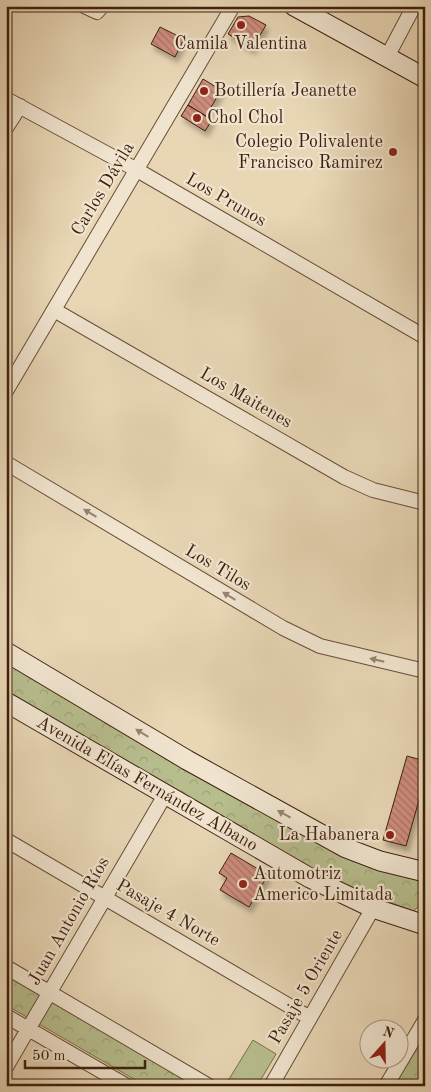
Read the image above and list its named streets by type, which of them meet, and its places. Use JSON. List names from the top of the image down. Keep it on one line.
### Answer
{"streets":{"main road":["Avenida Elías Fernández Albano"],"street":["Carlos Dávila","Los Prunos","Los Maitenes","Los Tilos","Pasaje 4 Norte","Juan Antonio Ríos","Pasaje 5 Oriente"]},"crossings":[["Carlos Dávila","Los Prunos"],["Carlos Dávila","Los Maitenes"],["Avenida Elías Fernández Albano","Juan Antonio Ríos"],["Avenida Elías Fernández Albano","Pasaje 5 Oriente"],["Pasaje 4 Norte","Juan Antonio Ríos"],["Pasaje 4 Norte","Pasaje 5 Oriente"]],"one_way":["Los Tilos"],"places":["Camila Valentina","Botillería Jeanette","Chol Chol","Colegio Polivalente Francisco Ramirez","La Habanera","Automotriz Americo Limitada"],"scale_bar":"50 m","north":"top"}
